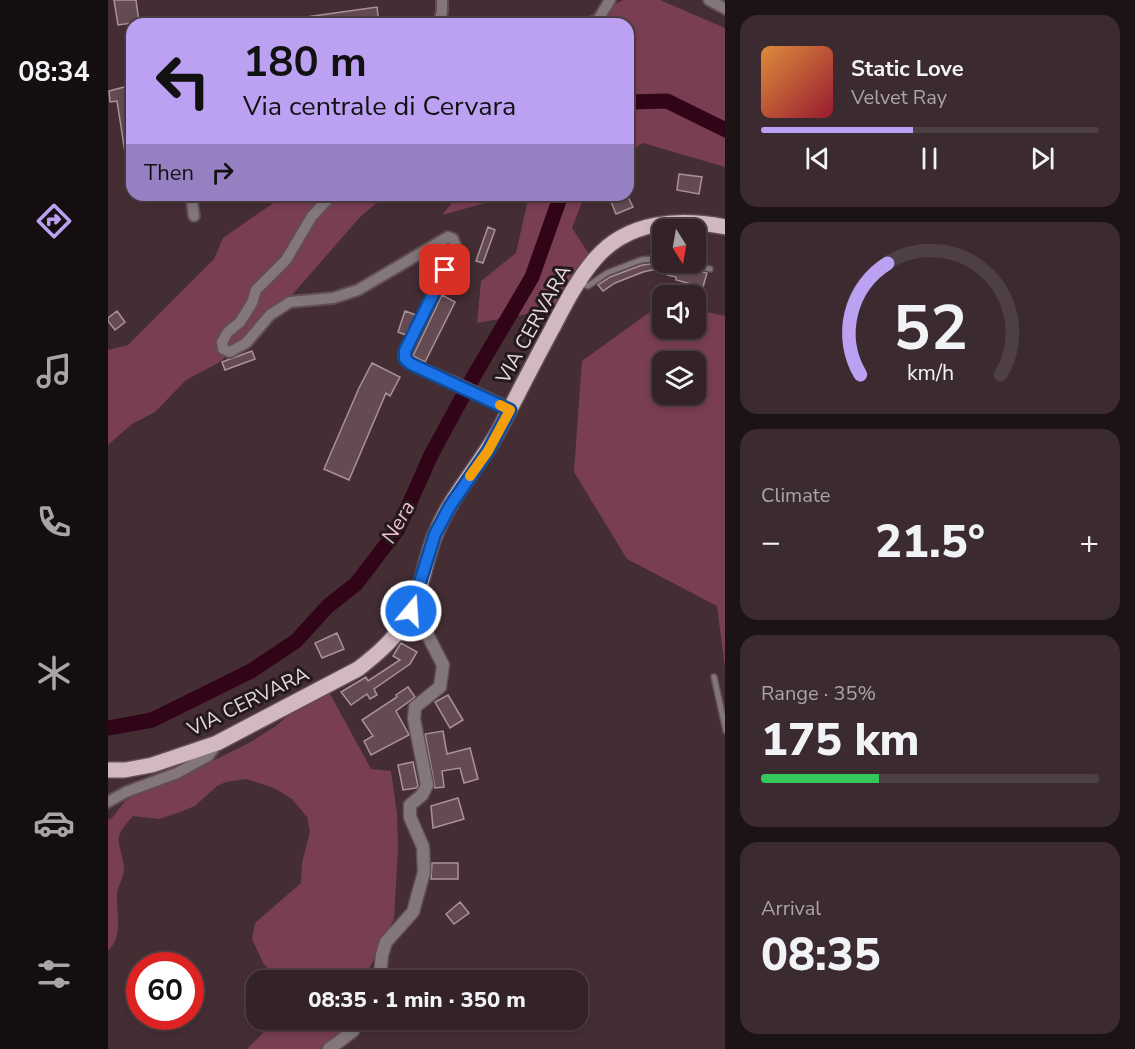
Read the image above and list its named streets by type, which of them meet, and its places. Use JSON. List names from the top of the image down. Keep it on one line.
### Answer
{"streets":{"main road":["VIA CERVARA"]},"water":["Nera"],"north":"bottom","page":{"tabs":"08:34","turn":["180 m","Via centrale di Cervara"],"song":["Static Love","Velvet Ray"],"then":"Then","tile":["Climate",["Range · 35%","175 km"],["Arrival","08:35"]],"heat":["−","21.5°","+"],"limit":"60","trip":"08:35 · 1 min · 350 m","gauge":["52","km/h"]}}
